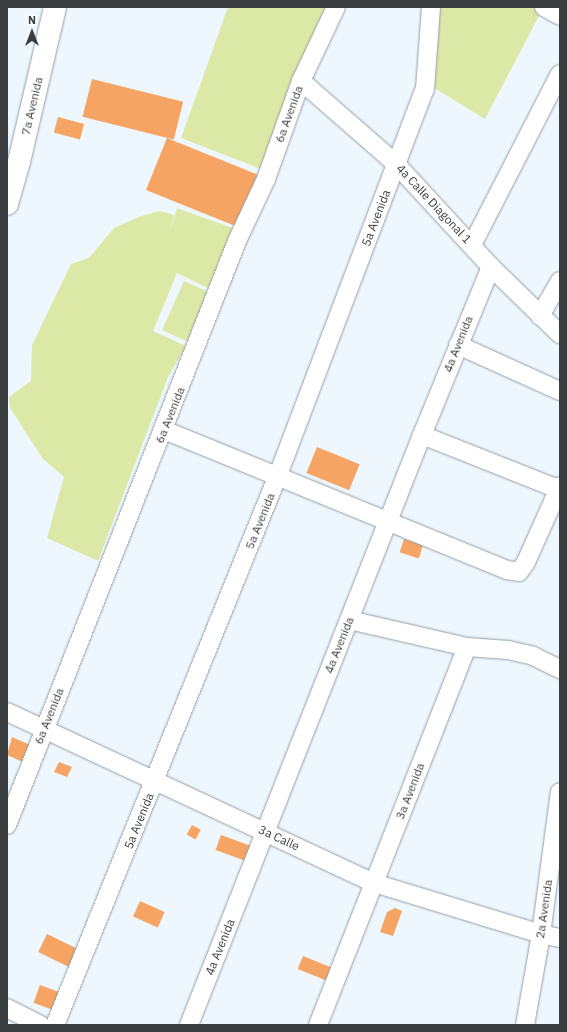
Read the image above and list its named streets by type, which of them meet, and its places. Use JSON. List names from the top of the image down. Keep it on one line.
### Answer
{"streets":{"street":["7a Avenida","6a Avenida","4a Calle Diagonal 1","5a Avenida","4a Avenida","3a Avenida","3a Calle","2a Avenida"]},"crossings":[["6a Avenida","4a Calle Diagonal 1"],["6a Avenida","3a Calle"],["4a Calle Diagonal 1","5a Avenida"],["4a Calle Diagonal 1","4a Avenida"],["5a Avenida","3a Calle"],["4a Avenida","3a Calle"],["3a Avenida","3a Calle"],["3a Calle","2a Avenida"]],"north":"top"}
